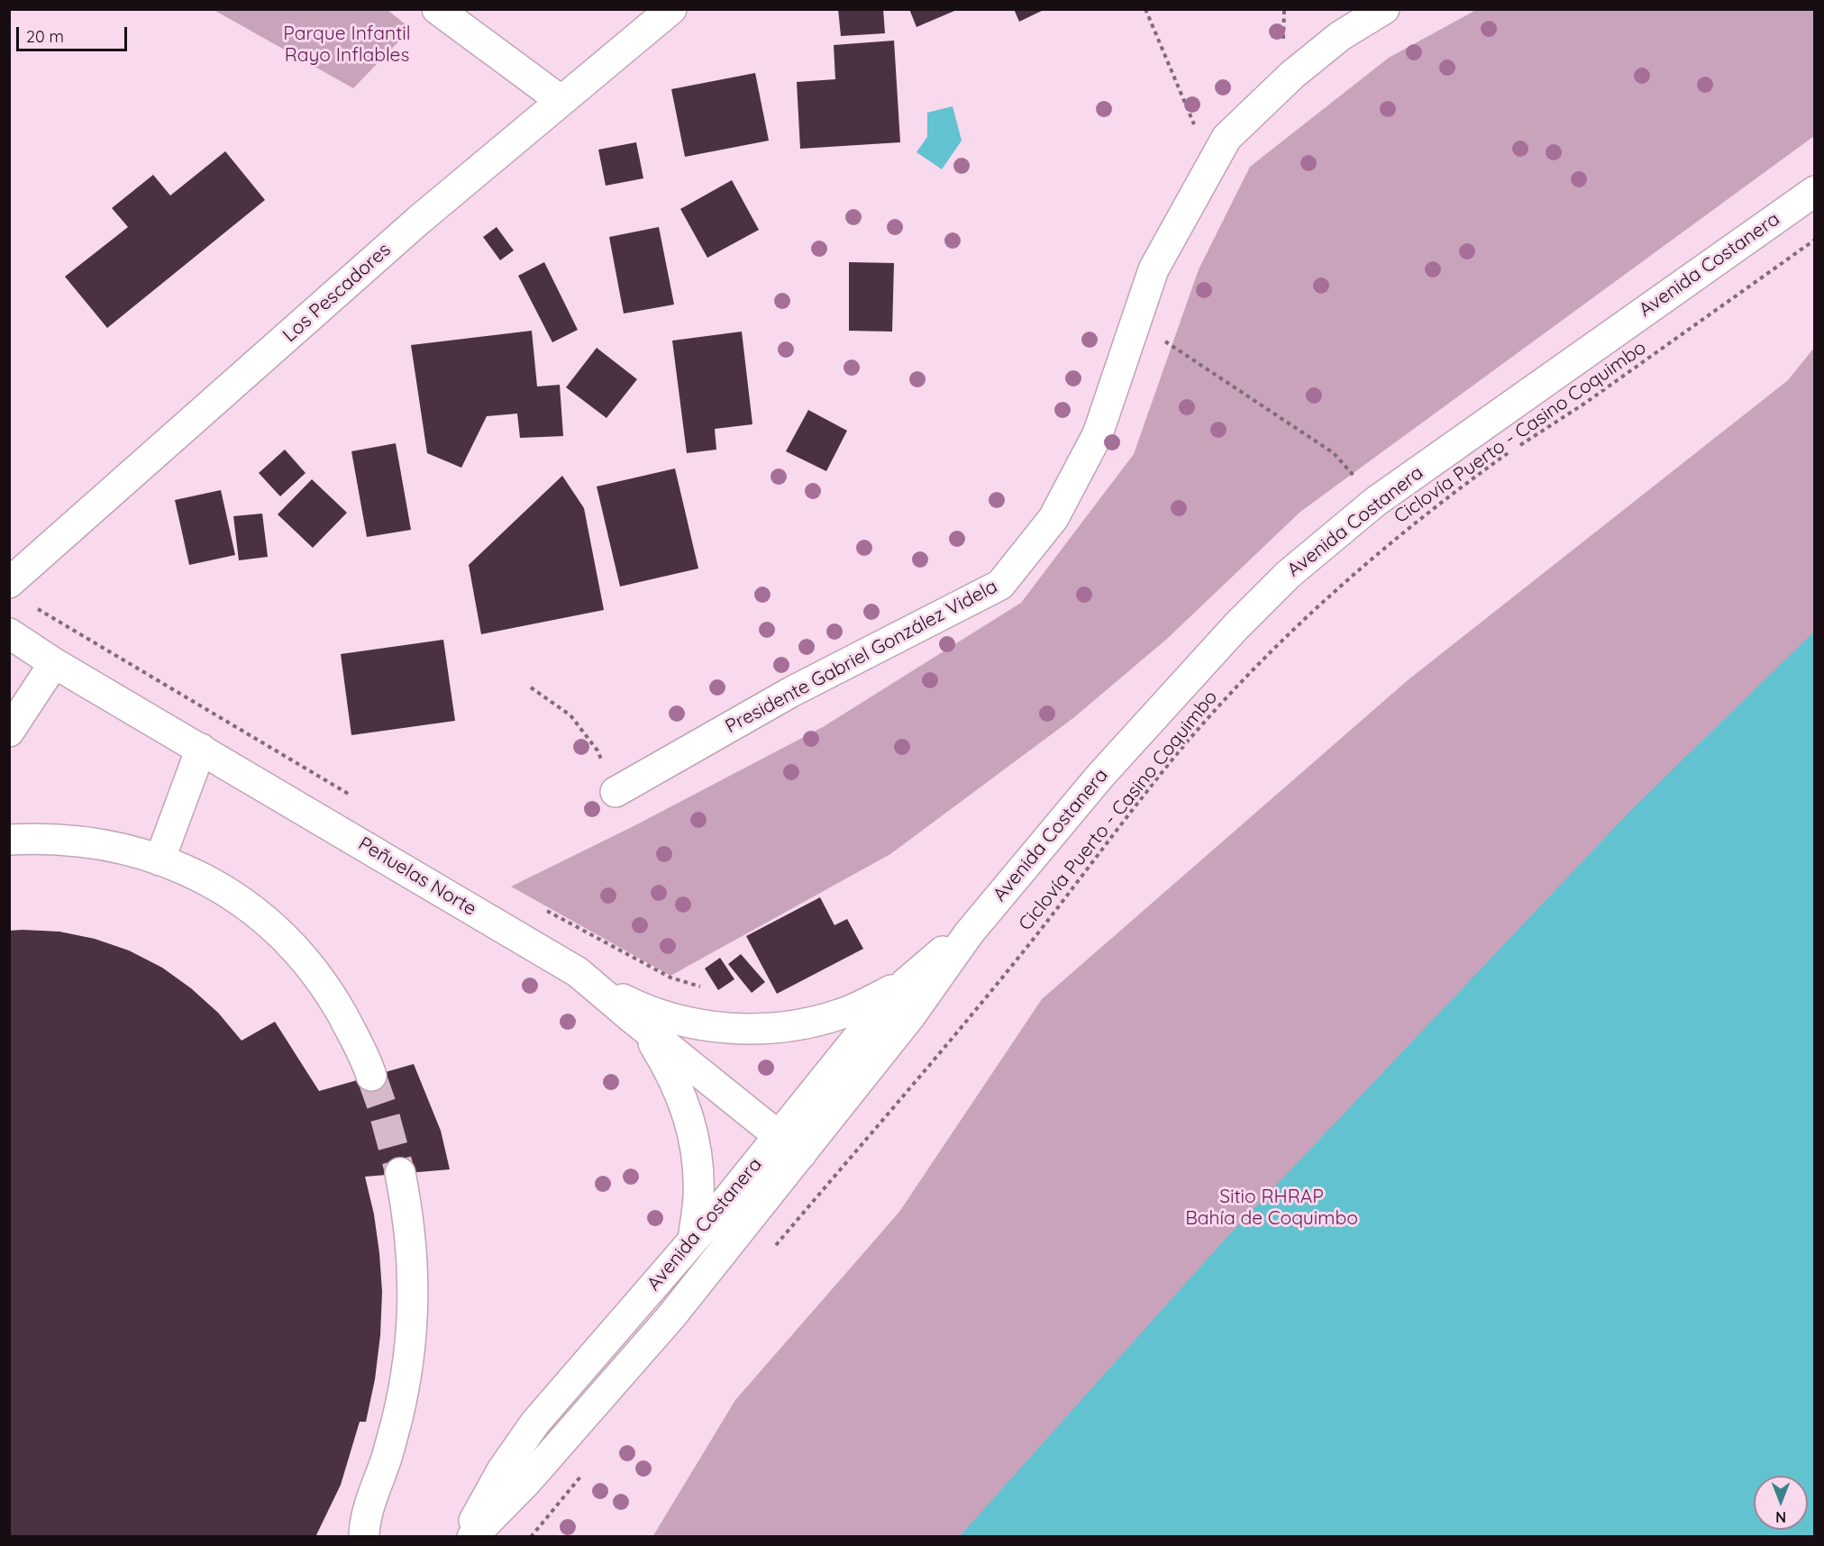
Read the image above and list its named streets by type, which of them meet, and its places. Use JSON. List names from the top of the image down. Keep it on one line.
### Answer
{"streets":{"main road":["Avenida Costanera","Los Pescadores","Presidente Gabriel González Videla","Peñuelas Norte"],"path":["Ciclovía Puerto - Casino Coquimbo"]},"crossings":[["Avenida Costanera","Peñuelas Norte"]],"parks":["Parque Infantil Rayo Inflables","Sitio RHRAP Bahía de Coquimbo"],"scale_bar":"20 m","north":"bottom"}
